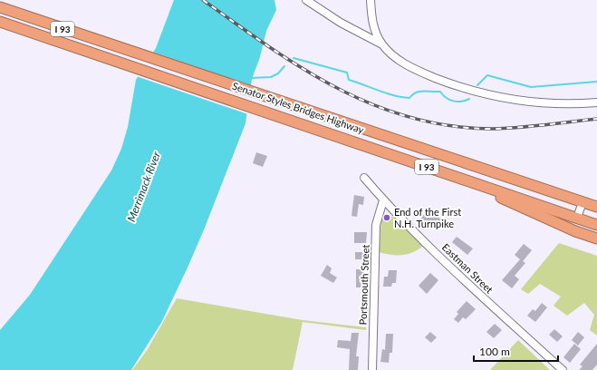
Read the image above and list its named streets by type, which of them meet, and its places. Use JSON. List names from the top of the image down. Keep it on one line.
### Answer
{"streets":{"highway":["I 93","Senator Styles Bridges Highway"],"street":["Eastman Street","Portsmouth Street"]},"crossings":[["Eastman Street","Portsmouth Street"]],"water":["Merrimack River"],"places":["End of the First N.H. Turnpike"],"scale_bar":"100 m"}
